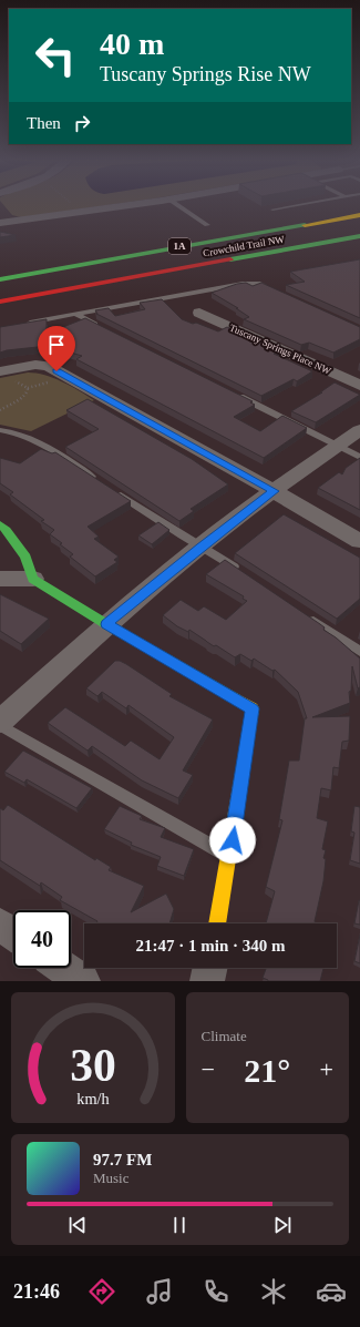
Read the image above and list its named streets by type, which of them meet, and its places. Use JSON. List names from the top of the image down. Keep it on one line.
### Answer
{"streets":{"main road":["1A","Crowchild Trail NW"],"street":["Tuscany Springs Place NW"]},"page":{"turn":["40 m","Tuscany Springs Rise NW"],"then":"Then","limit":"40","trip":"21:47 · 1 min · 340 m","tile":"Climate","heat":["−","21°","+"],"song":["97.7 FM","Music"],"tabs":"21:46","gauge":["30","km/h"]}}
